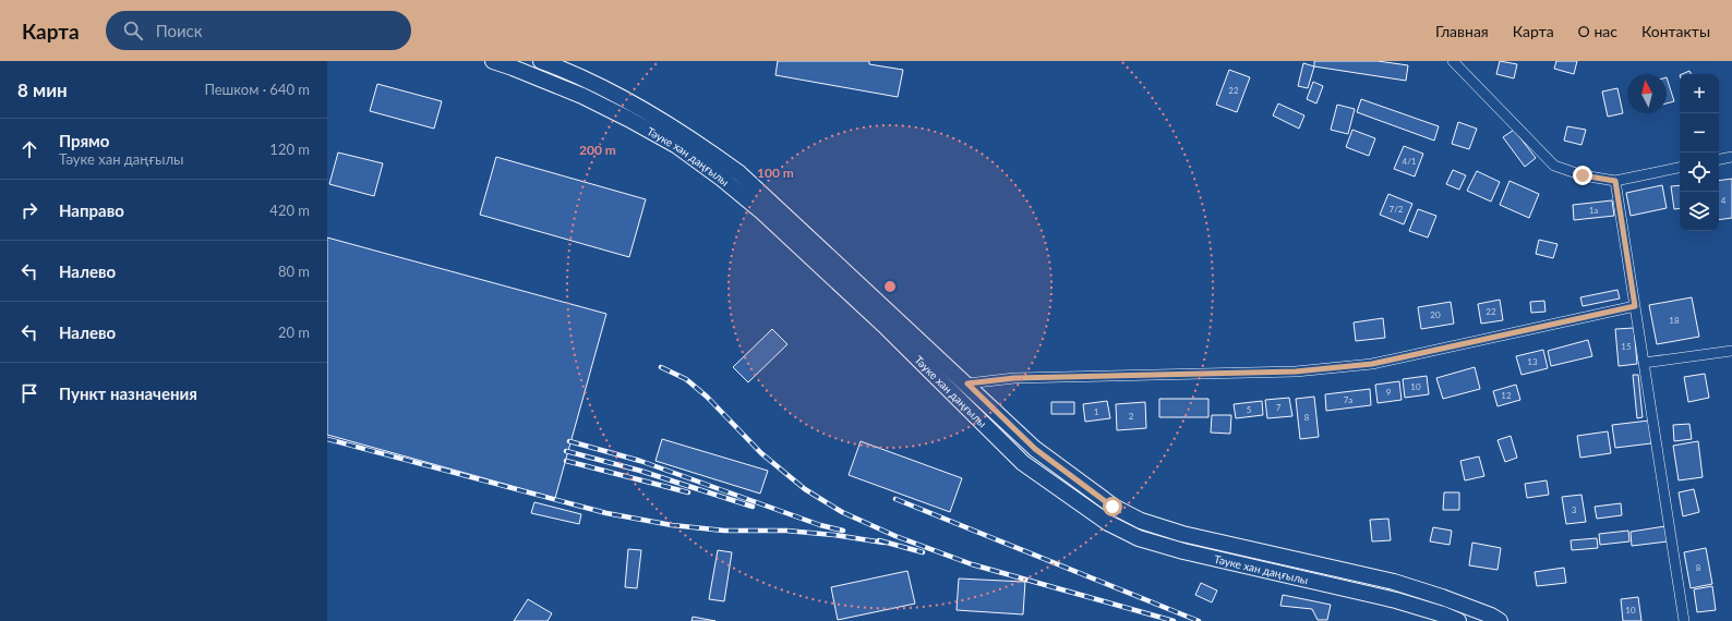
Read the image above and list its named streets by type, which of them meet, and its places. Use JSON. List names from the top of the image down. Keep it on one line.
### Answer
{"streets":{"main road":["Тәуке хан даңғылы"]},"house_numbers":["22","4/1","4","7/2","1а","22","20","18","15","13","10","9","12","7а","7","5","1","2","8","3","8","10"],"north":"top","page":{"header":"Карта","search":"Поиск","nav":["Главная","Карта","О нас","Контакты"],"heading":["8 мин","Пешком · 640 m"],"map_buttons":["+","−"],"list":[["Прямо","Тәуке хан даңғылы","120 m"],["Направо","420 m"],["Налево","80 m"],["Налево","20 m"],"Пункт назначения"]},"rings":["200 m","100 m"]}
